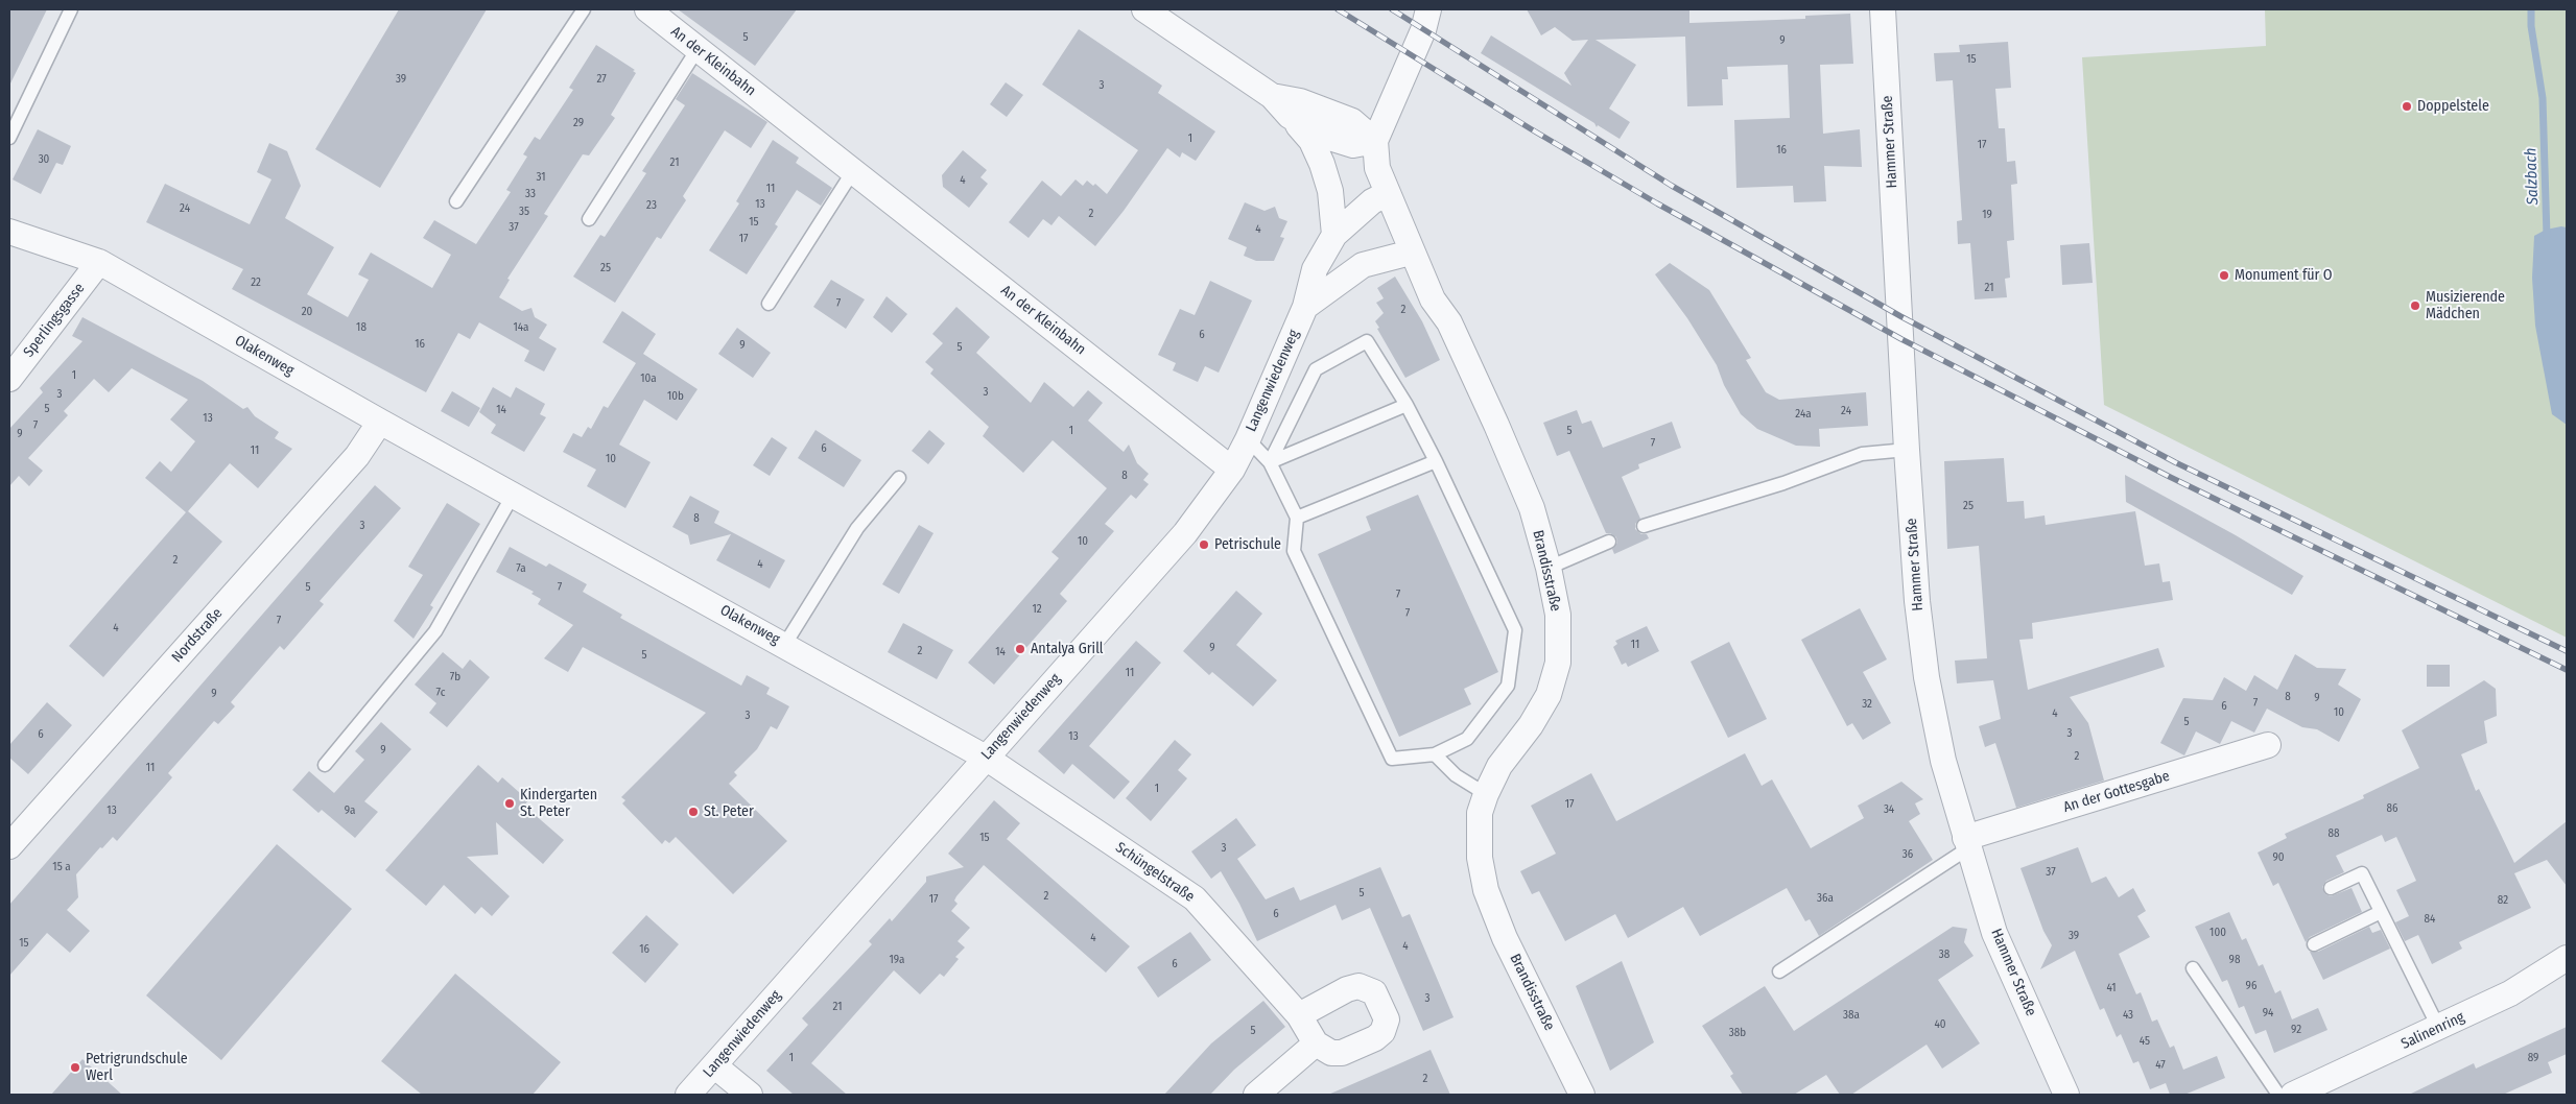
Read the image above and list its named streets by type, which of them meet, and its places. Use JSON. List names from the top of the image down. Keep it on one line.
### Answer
{"streets":{"street":["An der Kleinbahn","Hammer Straße","Sperlingsgasse","Olakenweg","Langenwiedenweg","Brandisstraße","Nordstraße","An der Gottesgabe","Schüngelstraße","Salinenring"]},"crossings":[["An der Kleinbahn","Langenwiedenweg"],["Hammer Straße","An der Gottesgabe"],["Sperlingsgasse","Olakenweg"],["Olakenweg","Langenwiedenweg"],["Olakenweg","Nordstraße"],["Olakenweg","Schüngelstraße"],["Langenwiedenweg","Brandisstraße"],["Langenwiedenweg","Schüngelstraße"]],"water":["Salzbach"],"places":["Doppelstele","Monument für O","Musizierende Mädchen","Petrischule","Antalya Grill","Kindergarten St. Peter","St. Peter","Petrigrundschule Werl"],"house_numbers":["5","9","15","39","27","3","29","1","17","16","30","21","31","4","11","33","13","23","24","35","2","19","15","37","4","17","25","22","21","7","2","20","18","14a","6","16","9","5","1","10a","3","3","10b","5","14","24","24a","13","7","1","5","9","7","6","11","10","8","25","8","3","10","2","4","7a","5","7","7","12","7","7","4","11","9","2","14","5","11","7b","7c","9","8","9","7","32","6","10","4","3","5","3","6","13","9","2","11","1","17","86","34","13","9a","88","15","3","36","90","15 a","37","5","2","36a","17","82","6","84","100","39","4","15","4","16","38","19a","98","6","96","41","3","21","94","38a","43","40","92","5","38b","45","1","89","47","2"]}
